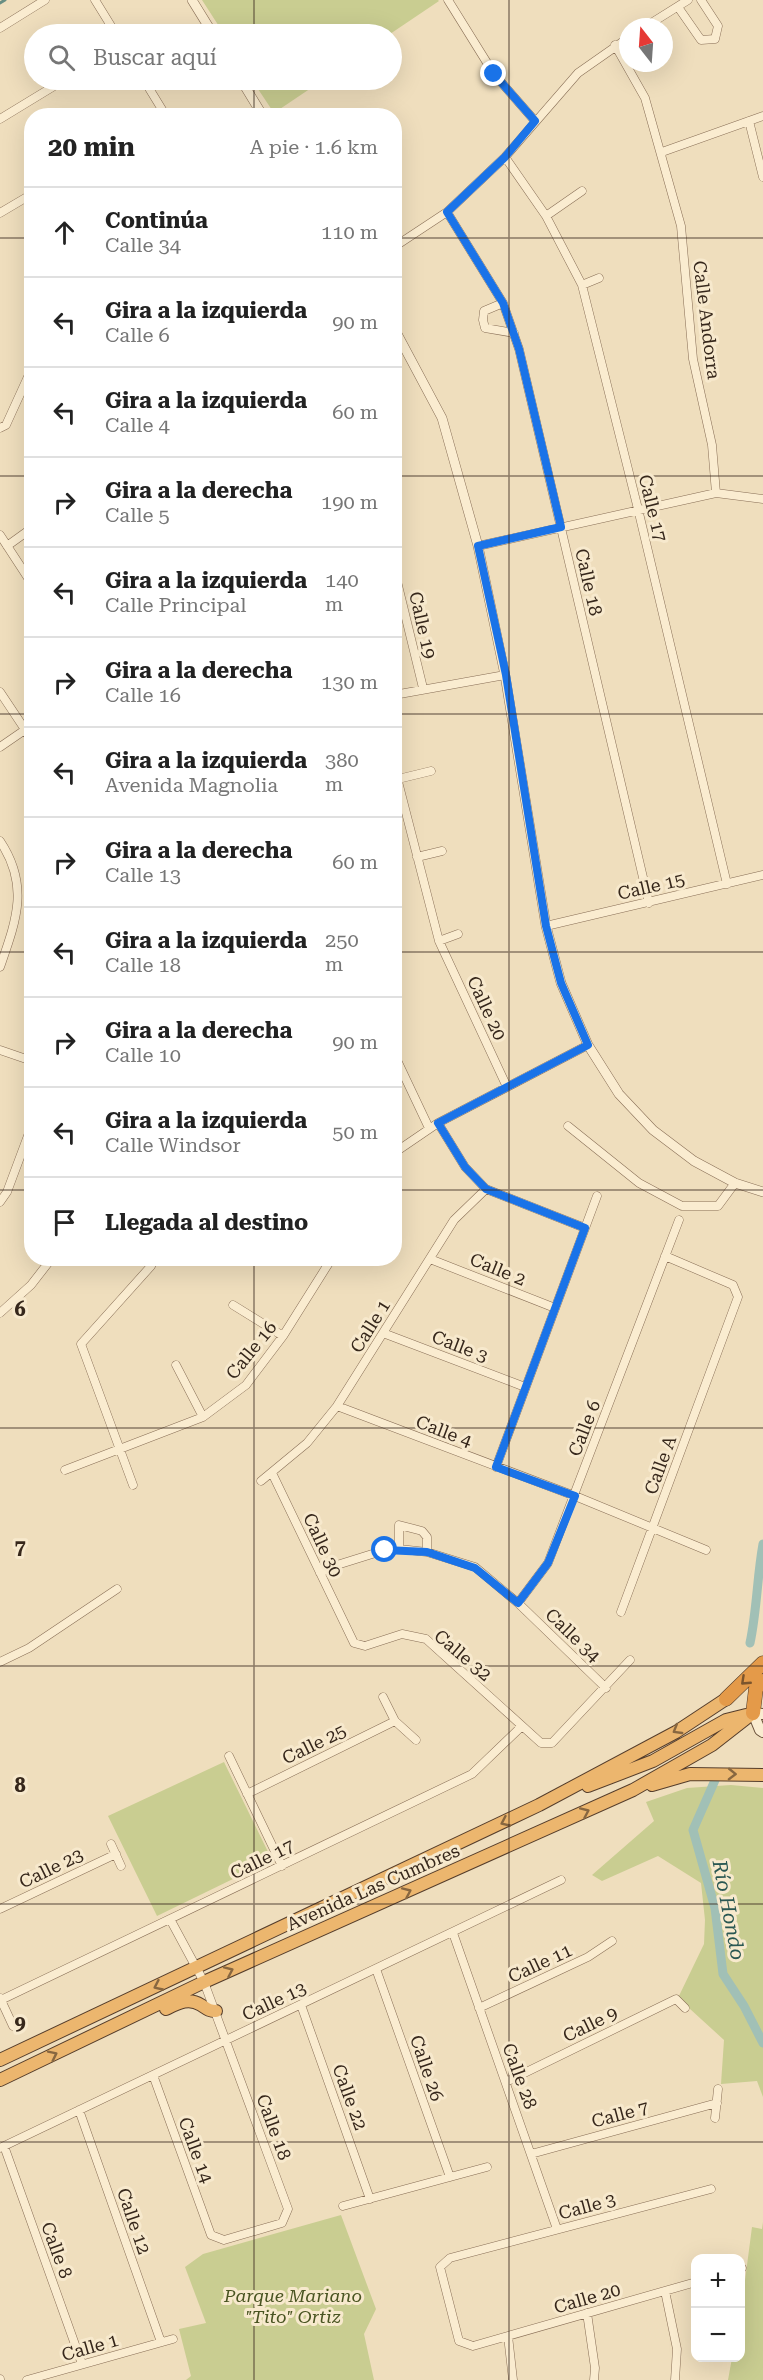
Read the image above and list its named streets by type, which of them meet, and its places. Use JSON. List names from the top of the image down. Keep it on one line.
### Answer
{"streets":{"highway":["Avenida Las Cumbres"],"street":["Calle Andorra","Calle 17","Calle 18","Calle 19","Calle 15","Calle 20","Calle 2","Calle 1","Calle 3","Calle 16","Calle 6","Calle 4","Calle A","Calle 30","Calle 34","Calle 32","Calle 25","Calle 23","Calle 11","Calle 13","Calle 9","Calle 26","Calle 28","Calle 22","Calle 7","Calle 14","Calle 12","Calle 8"]},"crossings":[["Calle 17","Calle 18"],["Calle 17","Calle 15"],["Calle 17","Calle 32"],["Calle 18","Calle 15"],["Calle 18","Avenida Las Cumbres"],["Calle 18","Calle 13"],["Calle 18","Calle 14"],["Calle 20","Calle 3"],["Calle 2","Calle 1"],["Calle 1","Calle 3"],["Calle 1","Calle 4"],["Calle 1","Calle 30"],["Calle 1","Calle 12"],["Calle 1","Calle 8"],["Calle 3","Calle 28"],["Calle 6","Calle 4"],["Calle 6","Calle A"],["Calle 6","Calle 34"],["Calle 4","Calle A"],["Calle 30","Calle 34"],["Calle 30","Calle 32"],["Calle 11","Calle 28"],["Calle 13","Calle 26"],["Calle 13","Calle 28"],["Calle 13","Calle 22"],["Calle 13","Calle 14"],["Calle 13","Calle 12"],["Calle 13","Calle 8"],["Calle 9","Calle 28"],["Calle 28","Calle 7"]],"water":["Río Hondo"],"parks":["Parque Mariano \"Tito\" Ortiz"],"north":"top","page":{"search":"Buscar aquí","heading":["20 min","A pie · 1.6 km"],"list":[["Continúa","Calle 34","110 m"],["Gira a la izquierda","Calle 6","90 m"],["Gira a la izquierda","Calle 4","60 m"],["Gira a la derecha","Calle 5","190 m"],["Gira a la izquierda","Calle Principal","140 m"],["Gira a la derecha","Calle 16","130 m"],["Gira a la izquierda","Avenida Magnolia","380 m"],["Gira a la derecha","Calle 13","60 m"],["Gira a la izquierda","Calle 18","250 m"],["Gira a la derecha","Calle 10","90 m"],["Gira a la izquierda","Calle Windsor","50 m"],"Llegada al destino"],"map_buttons":["+","−"]},"grid":{"rows":["6","7","8","9"]}}
